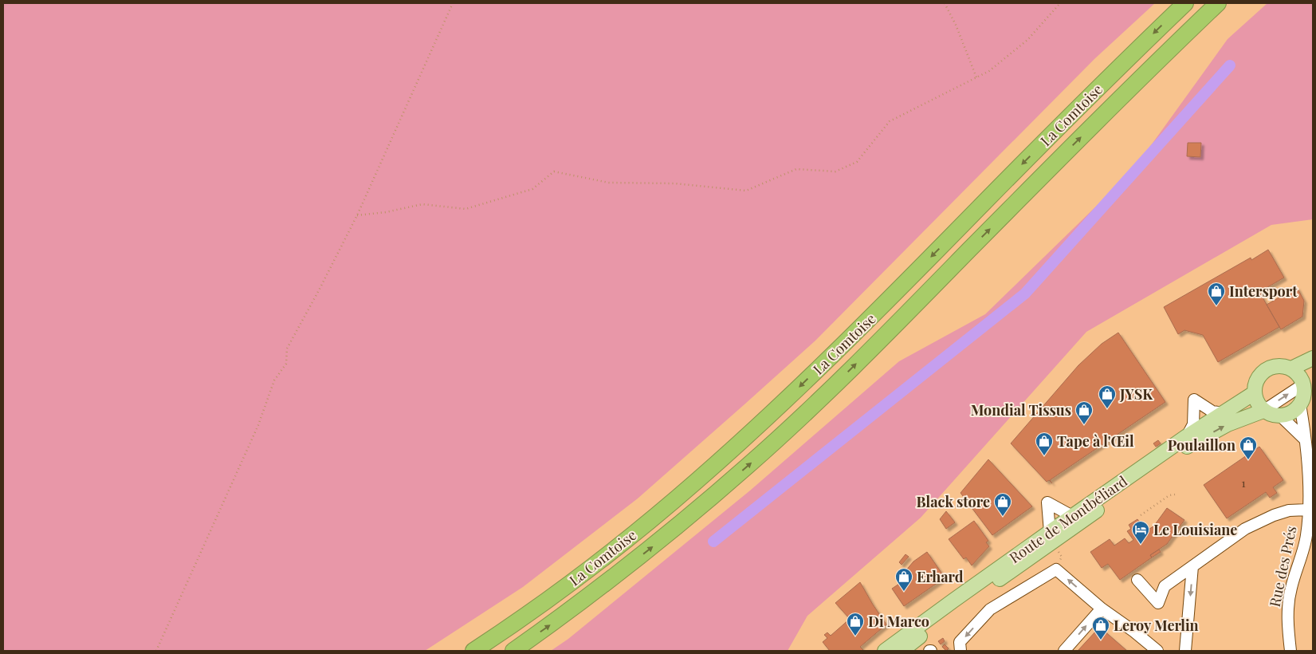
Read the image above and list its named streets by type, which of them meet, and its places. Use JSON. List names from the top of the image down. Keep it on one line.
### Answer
{"streets":{"highway":["La Comtoise"],"main road":["Route de Montbéliard"],"street":["Rue des Prés"]},"places":{"shop":["Intersport","JYSK","Mondial Tissus","Tape à l'Œil","Poulaillon","Black store","Erhard","Di Marco","Leroy Merlin"],"hotel":["Le Louisiane"]},"house_numbers":["1"]}
